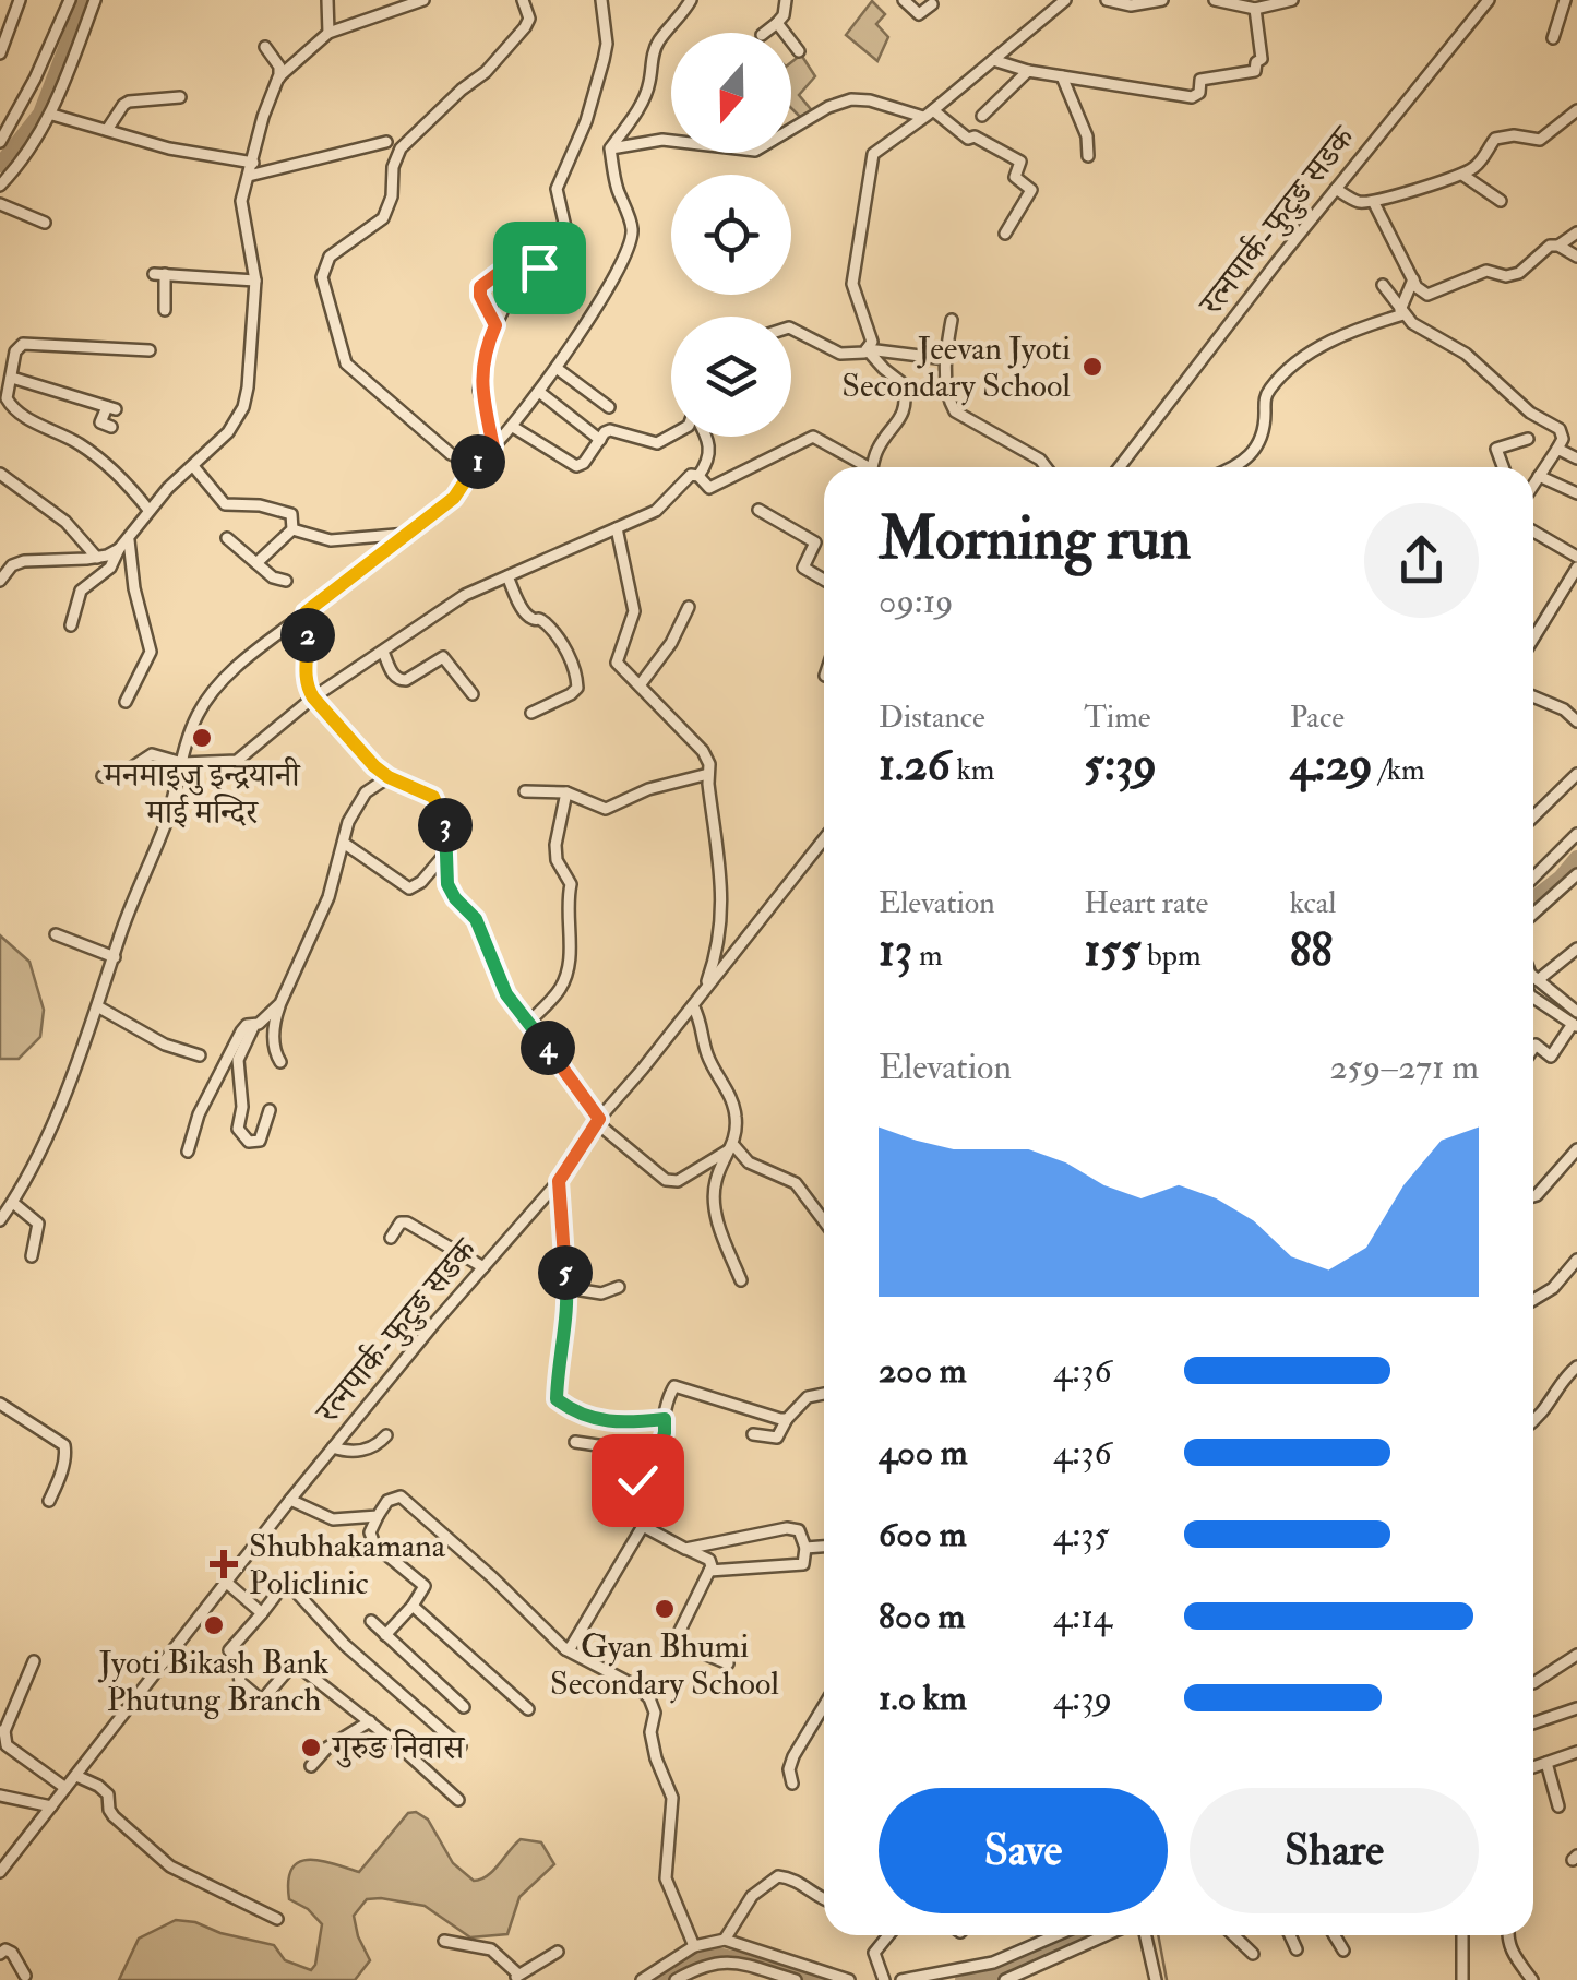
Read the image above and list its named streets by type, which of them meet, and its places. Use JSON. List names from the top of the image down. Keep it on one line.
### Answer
{"streets":{"street":["रत्नपार्क-फुटुङ सडक"]},"places":{"other":["Jeevan Jyoti Secondary School","मनमाइजु इन्द्रयानी माई मन्दिर","Gyan Bhumi Secondary School","Jyoti Bikash Bank Phutung Branch","गुरुङ निवास"],"health":["Shubhakamana Policlinic"]},"north":"bottom","page":{"pins":["1","2","3","4","5"],"heading":["Morning run","09:19"],"stats":[["Distance","1.26 km"],["Time","5:39"],["Pace","4:29 /km"],["Elevation","13 m"],["Heart rate","155 bpm"],["kcal","88"]],"chart":["Elevation","259–271 m"],"list":[{"name":"200 m","note":"4:36"},{"name":"400 m","note":"4:36"},{"name":"600 m","note":"4:35"},{"name":"800 m","note":"4:14"},{"name":"1.0 km","note":"4:39"}],"buttons":["Save","Share"]}}
